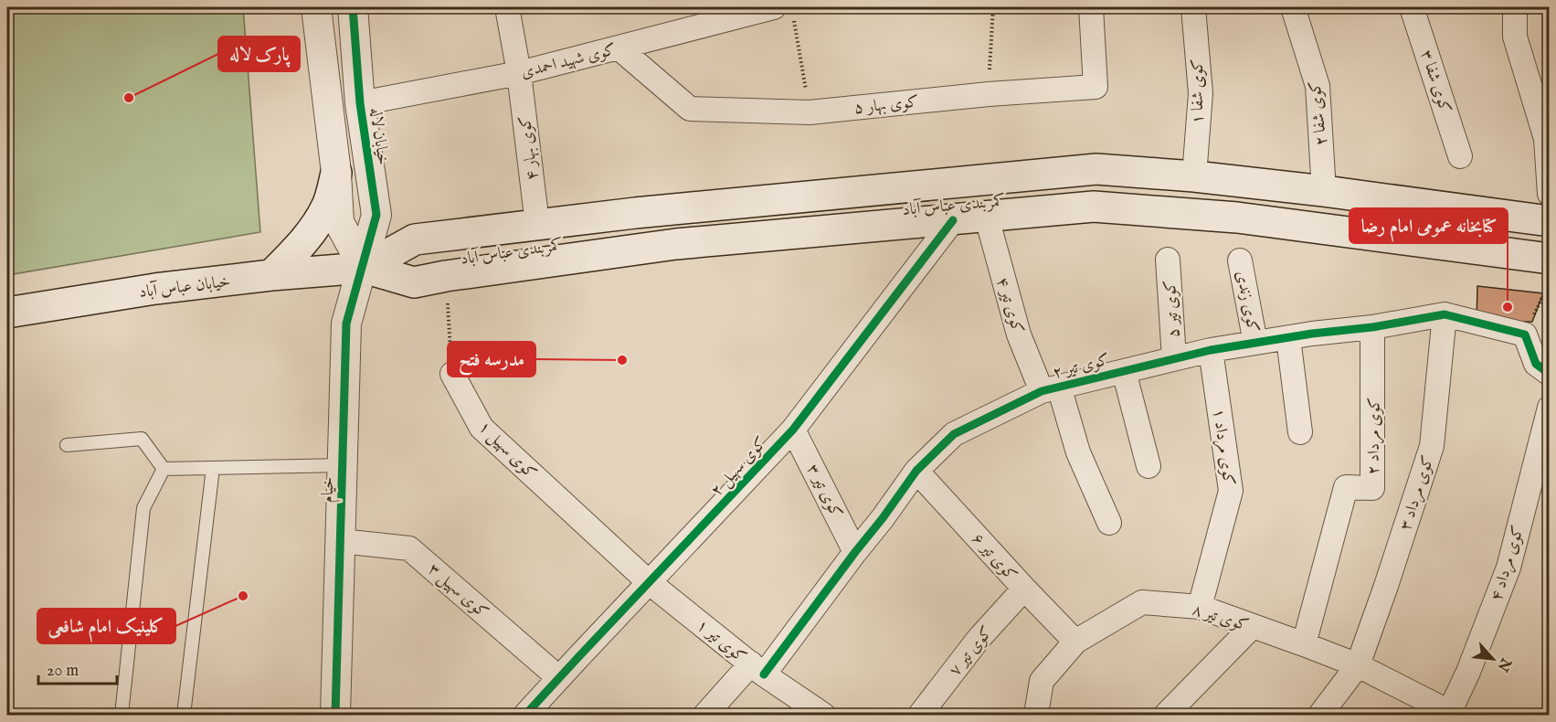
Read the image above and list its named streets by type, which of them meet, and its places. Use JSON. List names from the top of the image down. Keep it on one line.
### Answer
{"streets":{"main road":["کمربندی عباس آباد","خیابان عباس آباد"],"street":["کوی شهید احمدی","کوی شفا ۳","کوی شفا ۱","کوی بهار ۵","کوی شفا ۲","خیابان لاله","کوی بهار ۴","کوی زندی","کوی تیر ۴","کوی تیر ۵","کوی تیر ۲","کوی مرداد ۲","کوی مرداد ۱","کوی سهیل ۱","کوی سهیل ۲","خیام","کوی تیر ۳","کوی مرداد ۳","کوی تیر ۶","کوی مرداد ۴","کوی سهیل ۳","کوی تیر ۸","کوی تیر ۱","کوی تیر ۷"]},"crossings":[["کوی شهید احمدی","کوی بهار ۵"],["کوی شهید احمدی","خیابان لاله"],["کوی شهید احمدی","کوی بهار ۴"],["کوی شفا ۱","کمربندی عباس آباد"],["کوی شفا ۲","کمربندی عباس آباد"],["خیابان لاله","کمربندی عباس آباد"],["خیابان لاله","خیابان عباس آباد"],["خیابان لاله","خیام"],["کوی بهار ۴","کمربندی عباس آباد"],["کمربندی عباس آباد","خیابان عباس آباد"],["کمربندی عباس آباد","کوی تیر ۴"],["کمربندی عباس آباد","کوی سهیل ۲"],["کمربندی عباس آباد","خیام"],["خیابان عباس آباد","خیام"],["کوی زندی","کوی تیر ۲"],["کوی تیر ۴","کوی تیر ۲"],["کوی تیر ۵","کوی تیر ۲"],["کوی تیر ۲","کوی مرداد ۲"],["کوی تیر ۲","کوی مرداد ۱"],["کوی تیر ۲","کوی تیر ۳"],["کوی تیر ۲","کوی مرداد ۳"],["کوی تیر ۲","کوی تیر ۶"],["کوی تیر ۲","کوی تیر ۱"],["کوی مرداد ۲","کوی تیر ۸"],["کوی مرداد ۱","کوی تیر ۸"],["کوی سهیل ۱","کوی سهیل ۲"],["کوی سهیل ۱","کوی تیر ۱"],["کوی سهیل ۲","کوی تیر ۳"],["کوی سهیل ۲","کوی سهیل ۳"],["کوی سهیل ۲","کوی تیر ۱"],["خیام","کوی سهیل ۳"],["کوی مرداد ۳","کوی تیر ۸"],["کوی تیر ۶","کوی تیر ۸"],["کوی تیر ۶","کوی تیر ۷"],["کوی مرداد ۴","کوی تیر ۸"]],"places":["پارک لاله","کتابخانه عمومی امام رضا","مدرسه فتح","کلینیک امام شافعی"],"scale_bar":"20 m","north":"bottom right"}
